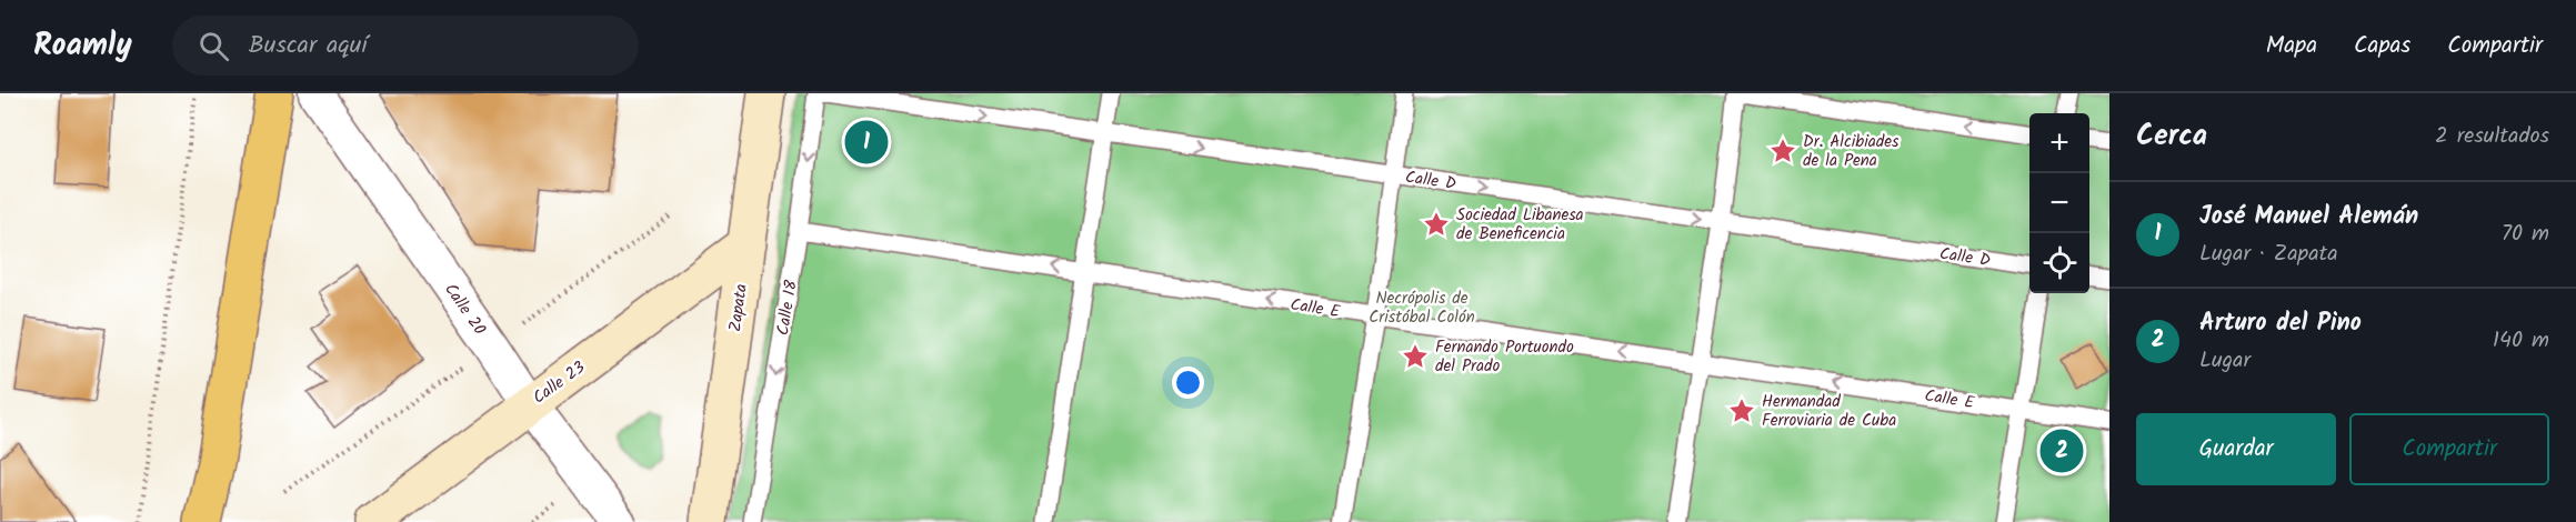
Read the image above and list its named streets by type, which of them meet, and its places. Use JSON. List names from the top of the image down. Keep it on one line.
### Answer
{"streets":{"main road":["Zapata","Calle 23"],"street":["Calle 20"],"lane":["Calle D","Calle 18","Calle E"]},"crossings":[["Zapata","Calle 23"],["Calle 18","Calle E"],["Calle 20","Calle 23"]],"one_way":["Calle D","Calle 18","Calle E"],"parks":["Necrópolis de Cristóbal Colón"],"places":{"place":["Dr. Alcibiades de la Pena","Sociedad Libanesa de Beneficencia","Fernando Portuondo del Prado","Hermandad Ferroviaria de Cuba"]},"page":{"header":"Roamly","search":"Buscar aquí","nav":["Mapa","Capas","Compartir"],"heading":["Cerca","2 resultados"],"map_buttons":["+","−"],"pins":["1","2"],"list":[{"mark":"1","name":"José Manuel Alemán","note":"Lugar · Zapata","value":"70 m"},{"mark":"2","name":"Arturo del Pino","note":"Lugar","value":"140 m"}],"buttons":["Guardar","Compartir"]}}
